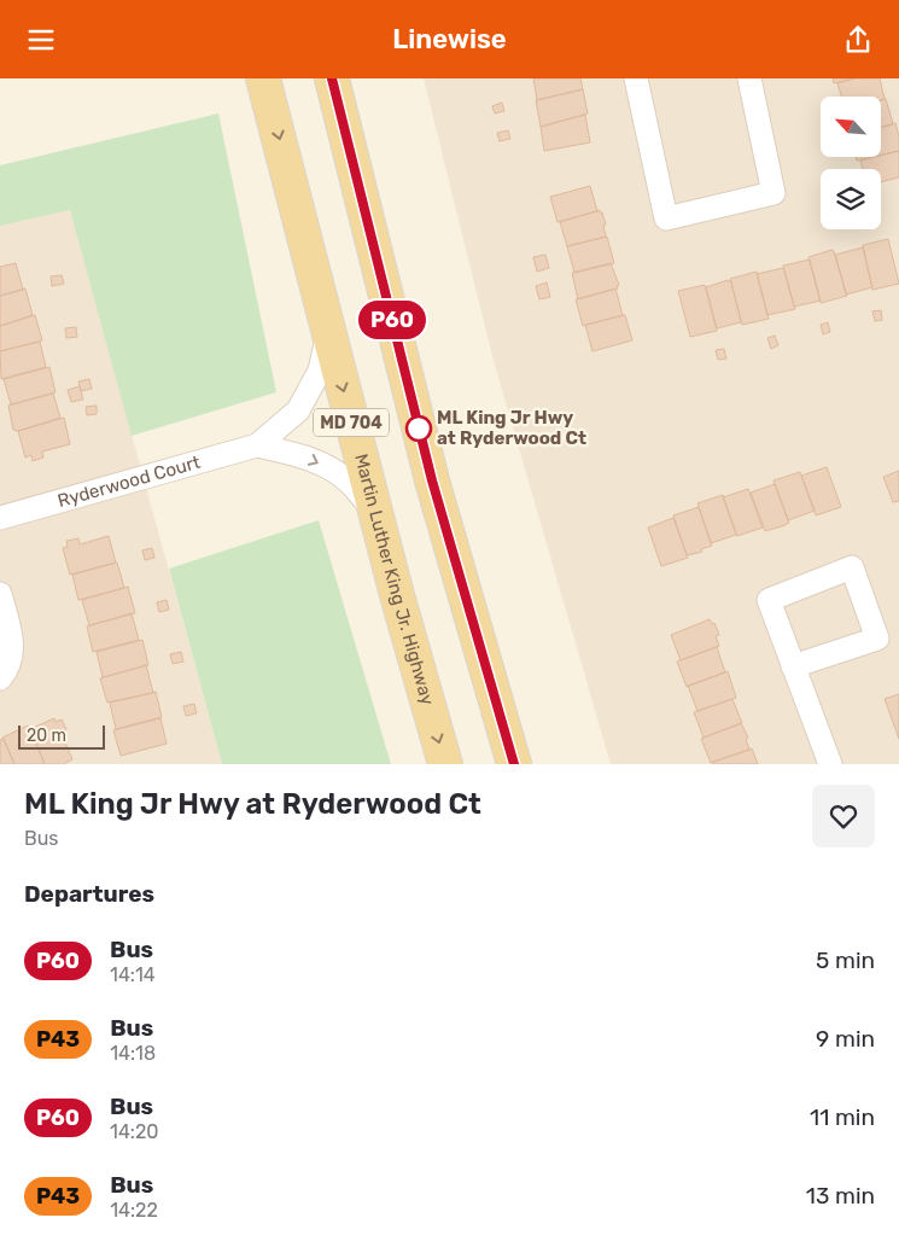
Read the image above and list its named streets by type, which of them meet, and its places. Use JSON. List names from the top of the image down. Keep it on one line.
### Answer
{"streets":{"main road":["MD 704","Martin Luther King Jr. Highway"],"street":["Ryderwood Court"]},"crossings":[["Ryderwood Court","Martin Luther King Jr. Highway"]],"places":["ML King Jr Hwy at Ryderwood Ct"],"lines":["bus line P60"],"scale_bar":"20 m","north":"top left","page":{"header":"Linewise","on_map":"P60","scale":"20 m","heading":[["ML King Jr Hwy at Ryderwood Ct","Bus"],"Departures"],"list":[{"mark":"P60","name":"Bus","note":"14:14","value":"5 min"},{"mark":"P43","name":"Bus","note":"14:18","value":"9 min"},{"mark":"P60","name":"Bus","note":"14:20","value":"11 min"},{"mark":"P43","name":"Bus","note":"14:22","value":"13 min"}]}}
